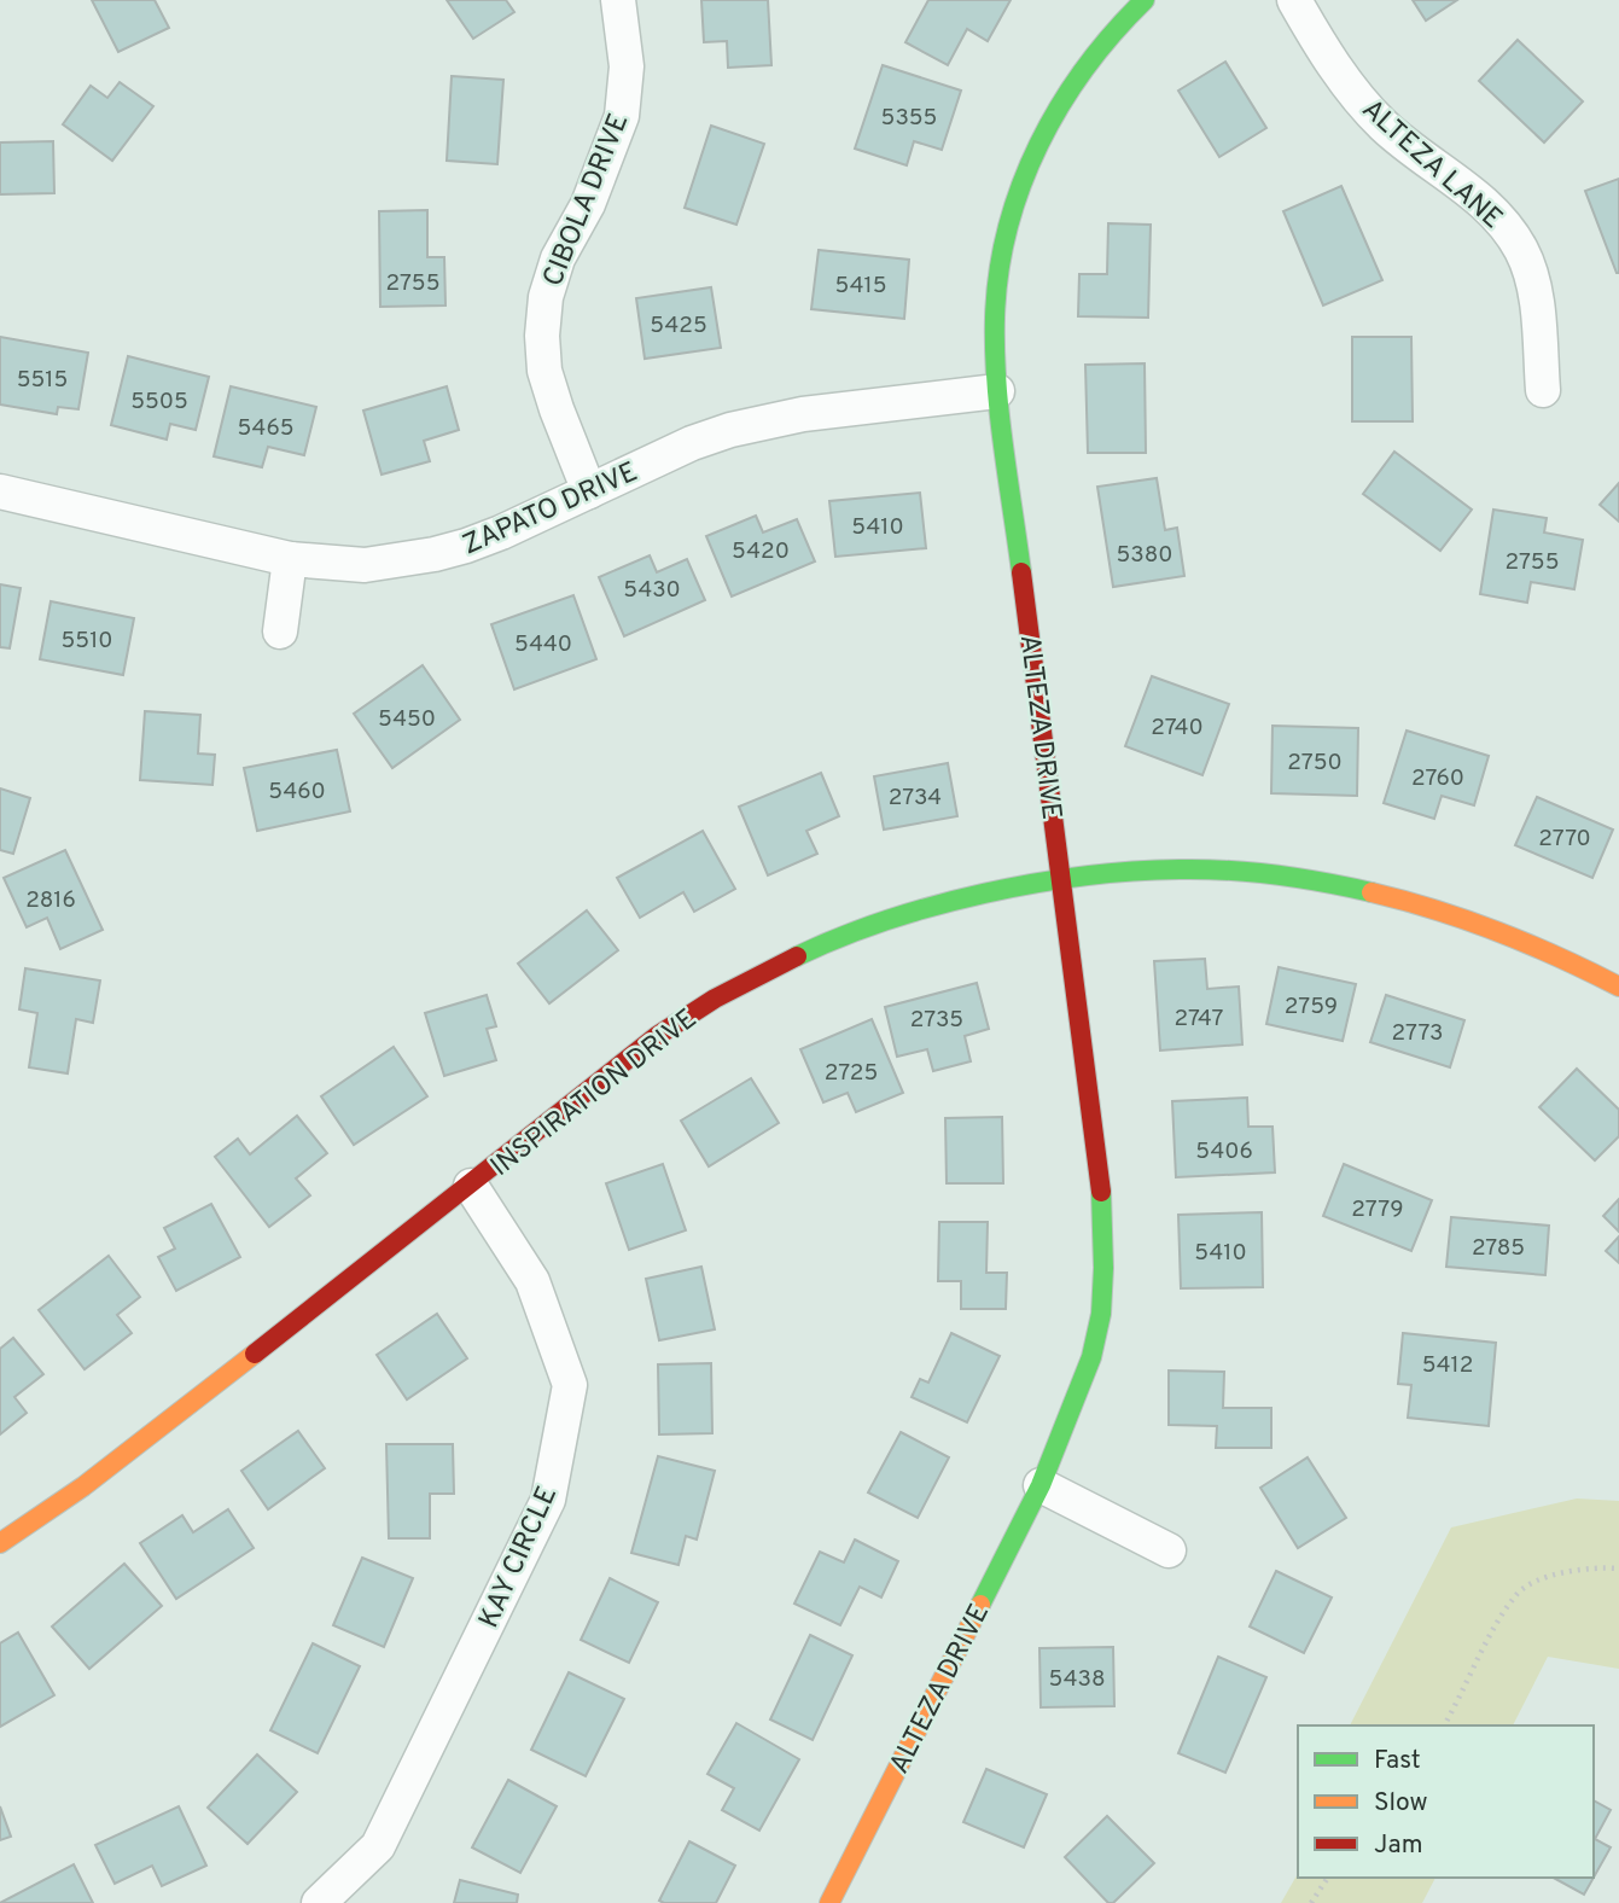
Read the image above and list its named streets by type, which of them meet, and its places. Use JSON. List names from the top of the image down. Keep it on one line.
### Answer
{"streets":{"street":["ALTEZA LANE","CIBOLA DRIVE","ZAPATO DRIVE","ALTEZA DRIVE","INSPIRATION DRIVE","KAY CIRCLE"]},"crossings":[["CIBOLA DRIVE","ZAPATO DRIVE"],["ZAPATO DRIVE","ALTEZA DRIVE"],["ALTEZA DRIVE","INSPIRATION DRIVE"],["INSPIRATION DRIVE","KAY CIRCLE"]],"house_numbers":["5355","2755","5415","5425","5515","5505","5465","5410","5420","5380","2755","5430","5510","5440","5450","2740","2750","2760","5460","2734","2770","2816","2759","2747","2735","2773","2725","5406","2779","2785","5410","5412","5438"],"legend":["Fast","Slow","Jam"]}
